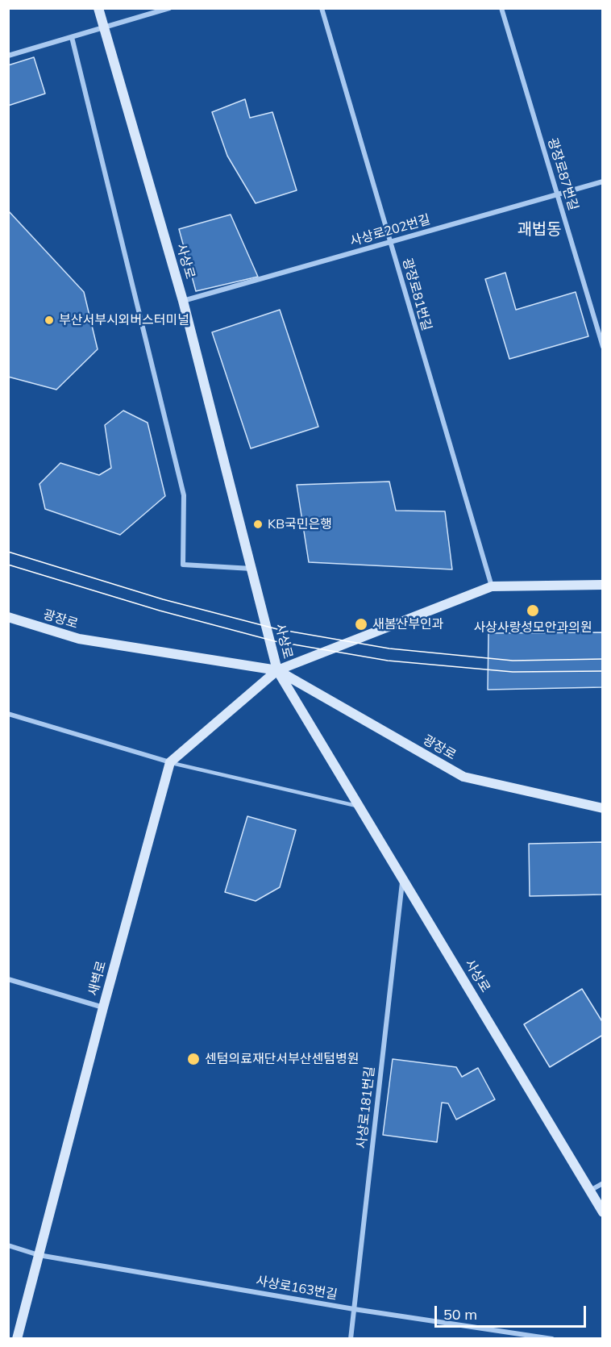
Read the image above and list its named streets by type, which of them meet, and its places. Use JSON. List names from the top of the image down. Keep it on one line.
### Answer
{"streets":{"main road":["사상로","광장로","새벽로"],"street":["광장로87번길","사상로202번길","광장로81번길","사상로181번길","사상로163번길"]},"crossings":[["광장로87번길","사상로202번길"],["사상로202번길","사상로"],["사상로202번길","광장로81번길"],["사상로","광장로"],["사상로","사상로181번길"],["새벽로","사상로163번길"],["사상로181번길","사상로163번길"]],"districts":["괘법동"],"places":["부산서부시외버스터미널","KB국민은행","사상사랑성모안과의원","새봄산부인과","센텀의료재단서부산센텀병원"],"scale_bar":"50 m"}
